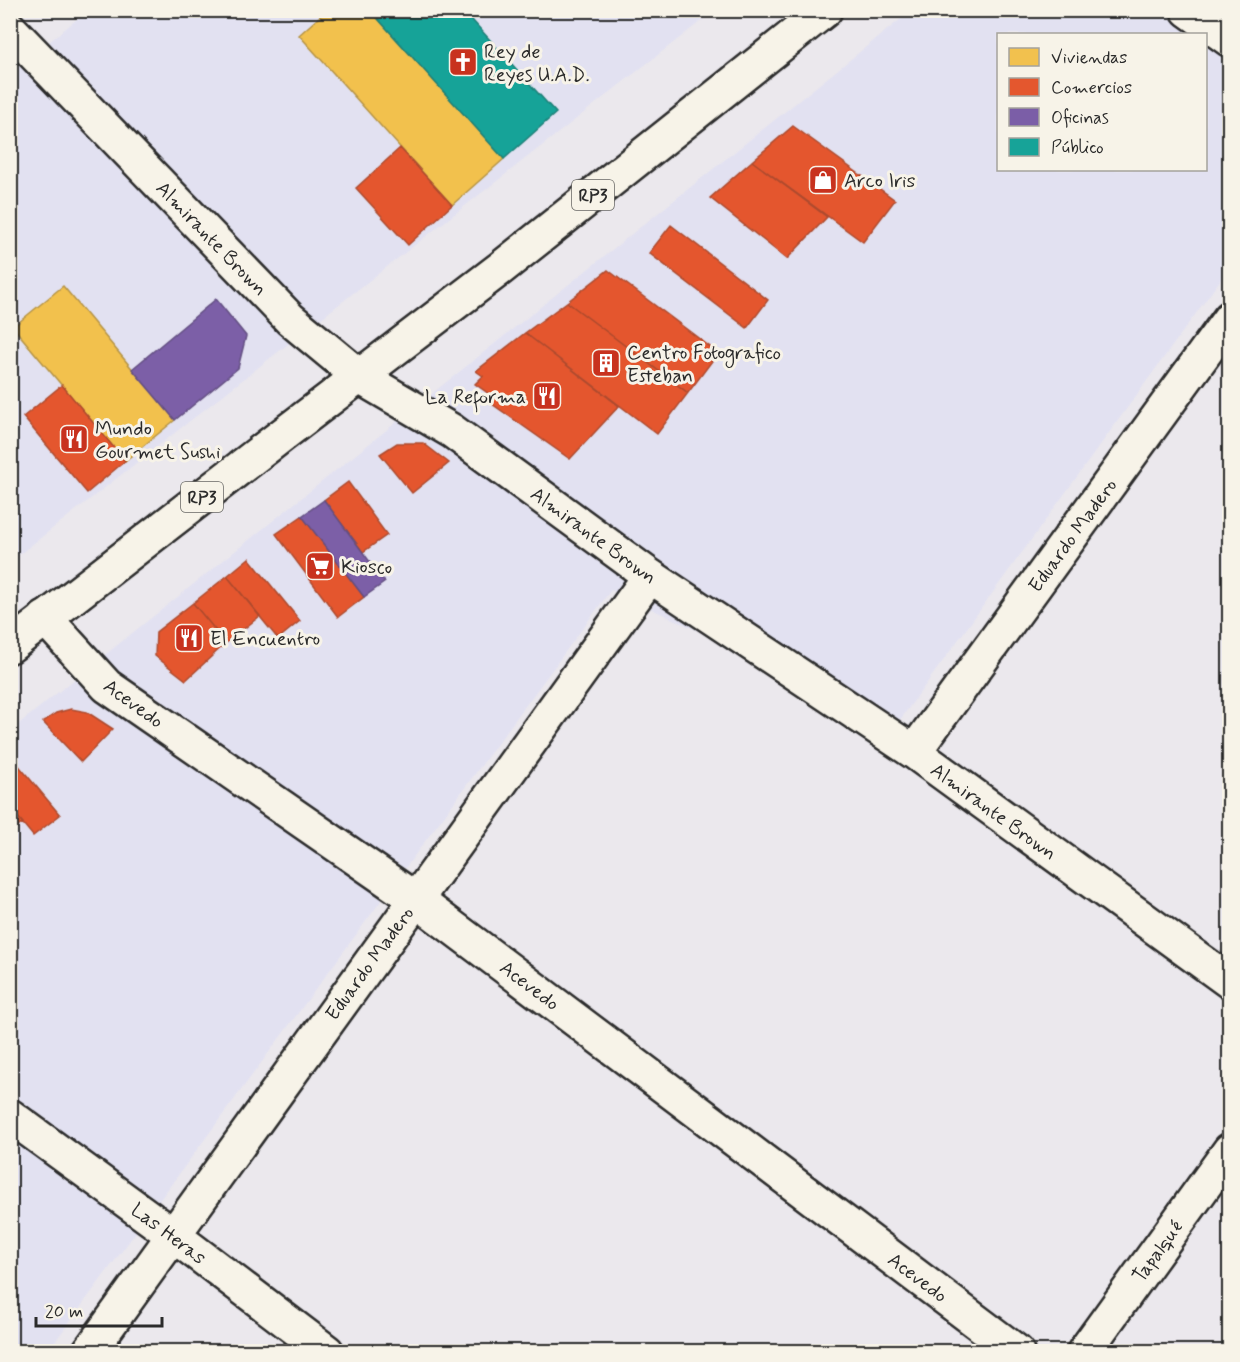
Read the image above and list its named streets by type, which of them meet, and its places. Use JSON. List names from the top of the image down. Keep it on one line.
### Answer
{"streets":{"main road":["RP3","Almirante Brown","Eduardo Madero","Acevedo","Las Heras","Tapalqué"]},"crossings":[["RP3","Almirante Brown"],["RP3","Acevedo"],["Almirante Brown","Eduardo Madero"],["Eduardo Madero","Acevedo"],["Eduardo Madero","Las Heras"]],"places":{"church":["Rey de Reyes U.A.D."],"shop":["Arco Iris"],"building":["Centro Fotografico Esteban"],"restaurant":["La Reforma","Mundo Gourmet Sushi","El Encuentro"],"supermarket":["Kiosco"]},"legend":["Viviendas","Comercios","Oficinas","Público"],"scale_bar":"20 m"}
